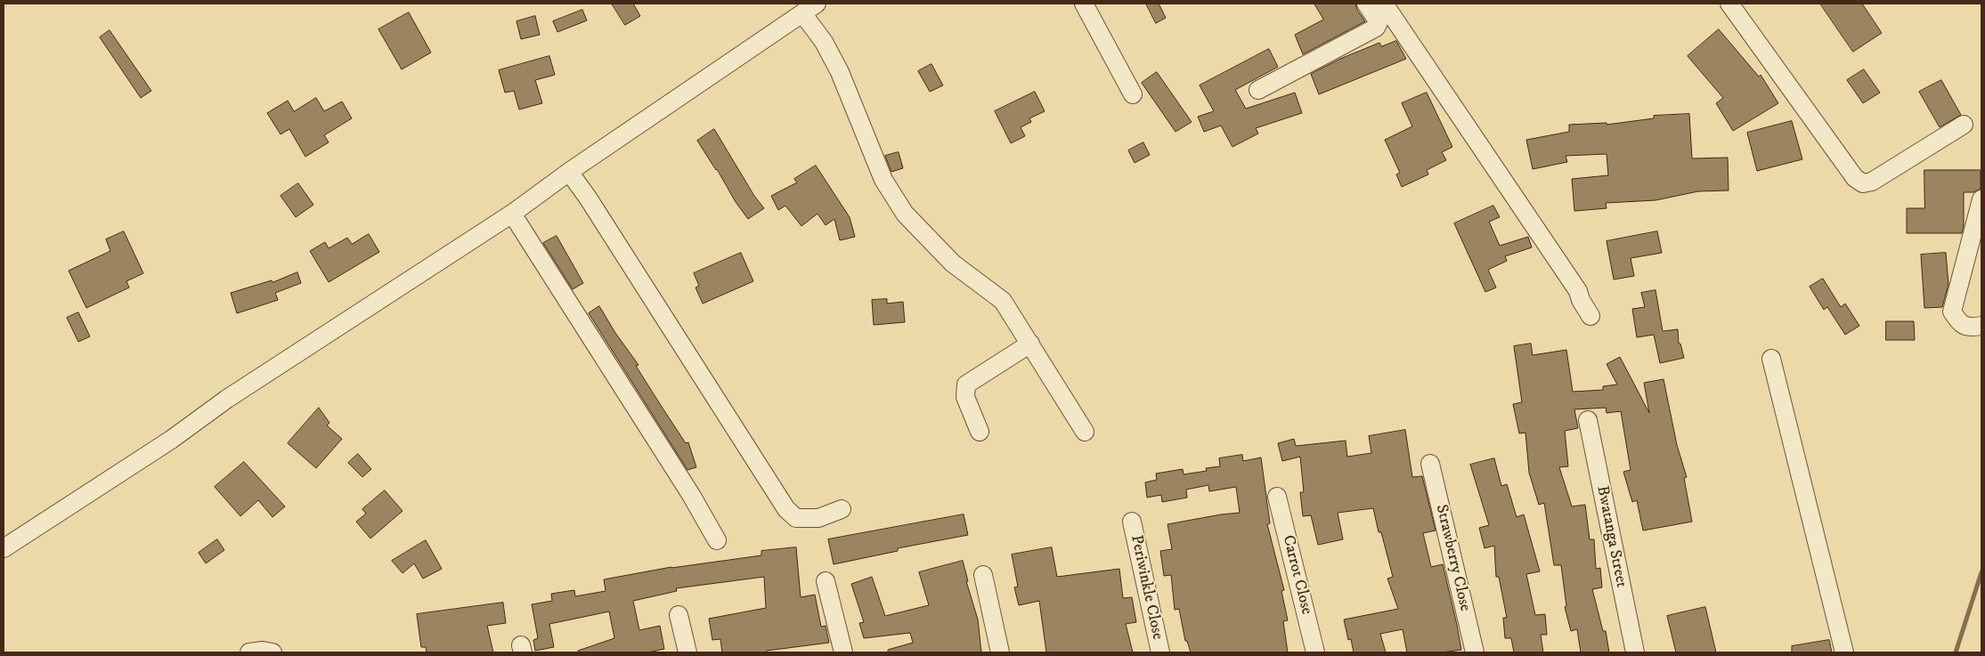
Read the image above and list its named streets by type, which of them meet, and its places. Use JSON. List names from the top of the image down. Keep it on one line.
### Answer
{"streets":{"street":["Bwatanga Street","Strawberry Close","Carrot Close","Periwinkle Close"]}}
